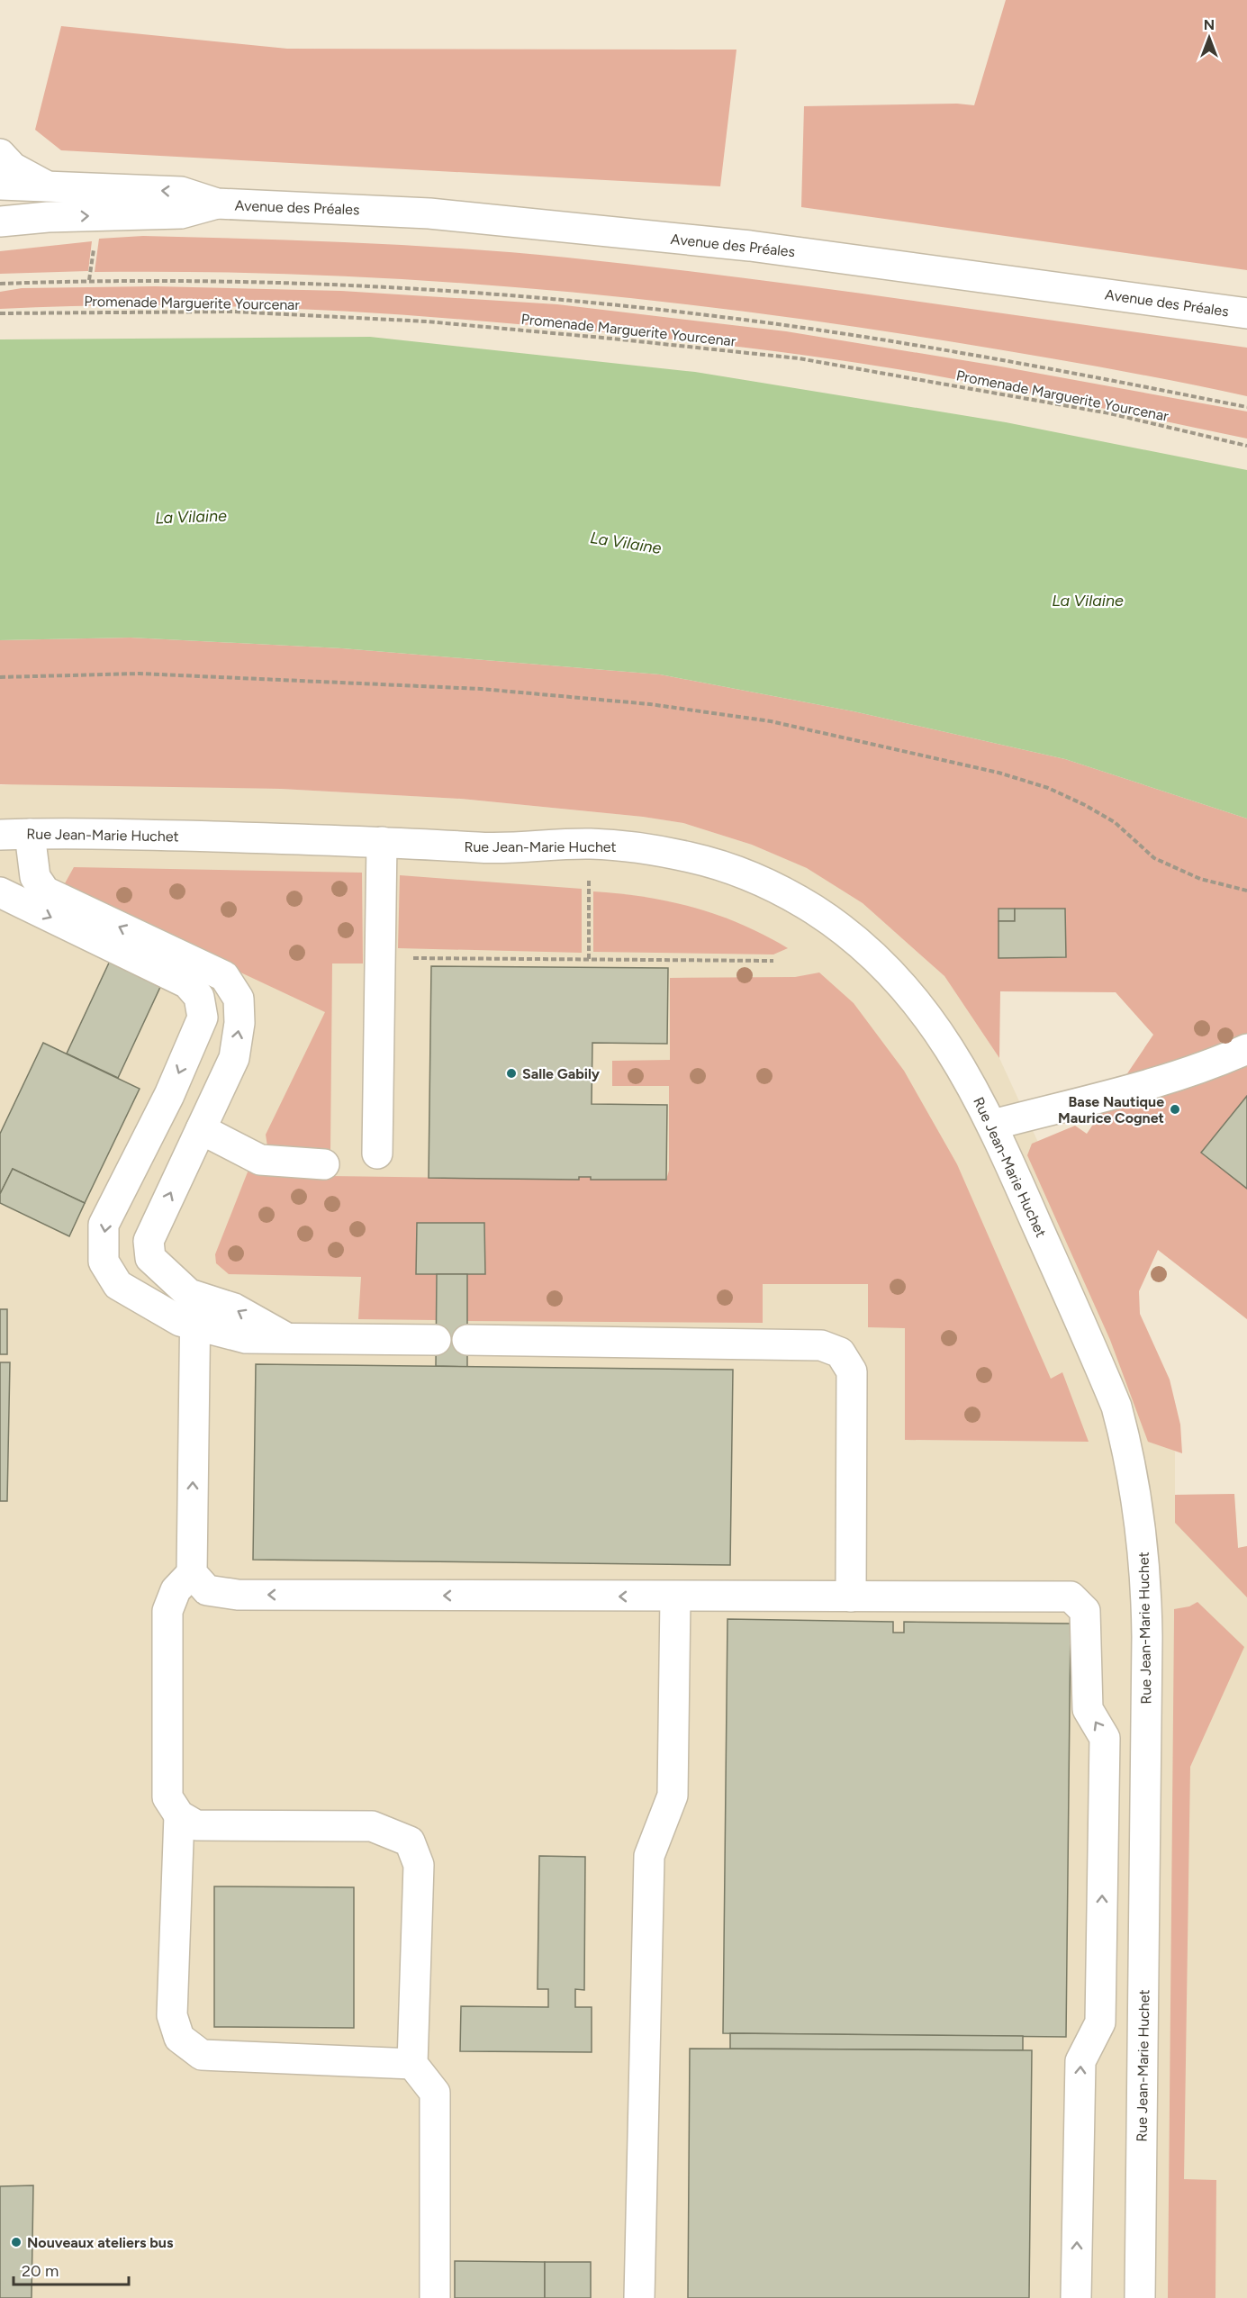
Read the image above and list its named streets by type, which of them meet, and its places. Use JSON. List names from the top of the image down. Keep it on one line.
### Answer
{"streets":{"street":["Avenue des Préales","Rue Jean-Marie Huchet"],"path":["Promenade Marguerite Yourcenar"]},"water":["La Vilaine"],"places":["Salle Gabily","Base Nautique Maurice Cognet","Nouveaux ateliers bus"],"scale_bar":"20 m","north":"top"}
